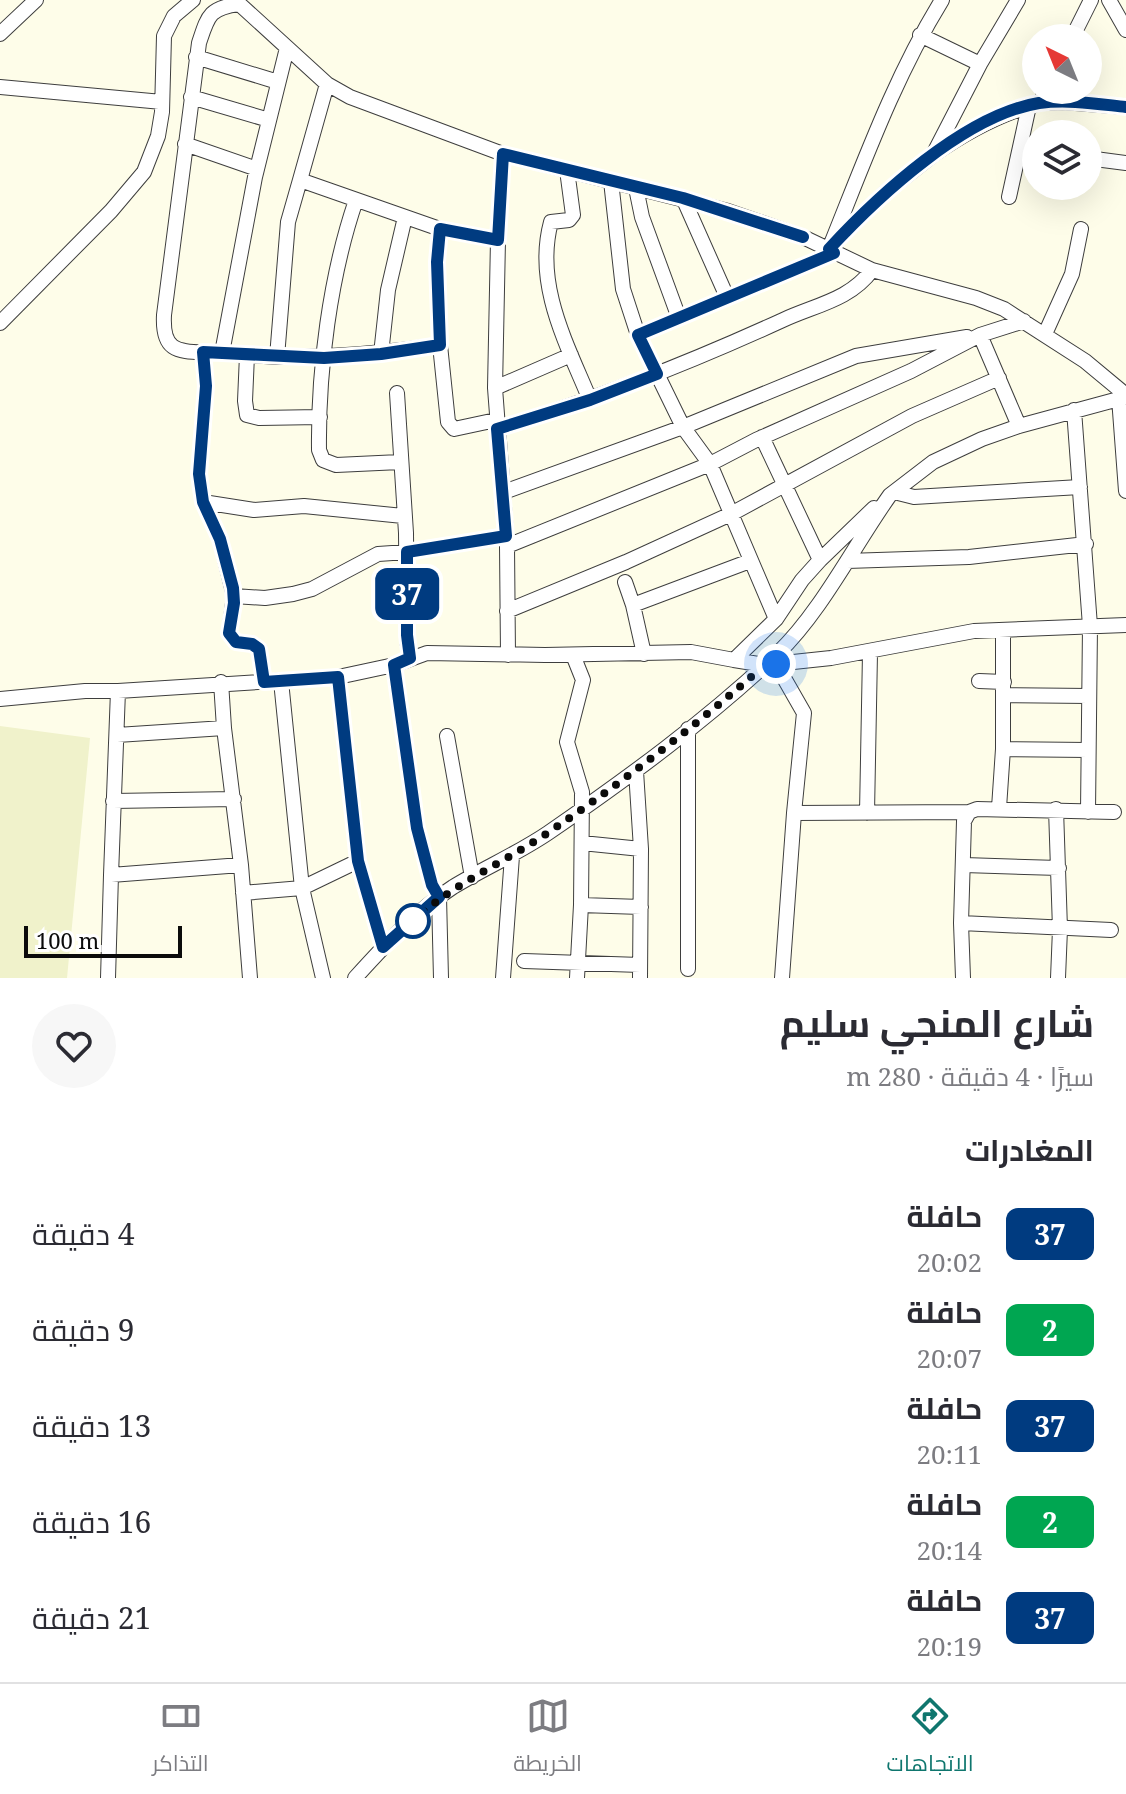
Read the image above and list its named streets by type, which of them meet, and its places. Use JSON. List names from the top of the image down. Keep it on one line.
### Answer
{"lines":["bus line 37"],"scale_bar":"100 m","north":"top left","page":{"on_map":"37","scale":"100 m","heading":[["شارع المنجي سليم","سيرًا · 4 دقيقة · 280 m"],"المغادرات"],"list":[{"mark":"37","name":"حافلة","note":"20:02","value":"4 دقيقة"},{"mark":"2","name":"حافلة","note":"20:07","value":"9 دقيقة"},{"mark":"37","name":"حافلة","note":"20:11","value":"13 دقيقة"},{"mark":"2","name":"حافلة","note":"20:14","value":"16 دقيقة"},{"mark":"37","name":"حافلة","note":"20:19","value":"21 دقيقة"}],"tabs":["الاتجاهات","الخريطة","التذاكر"]}}
